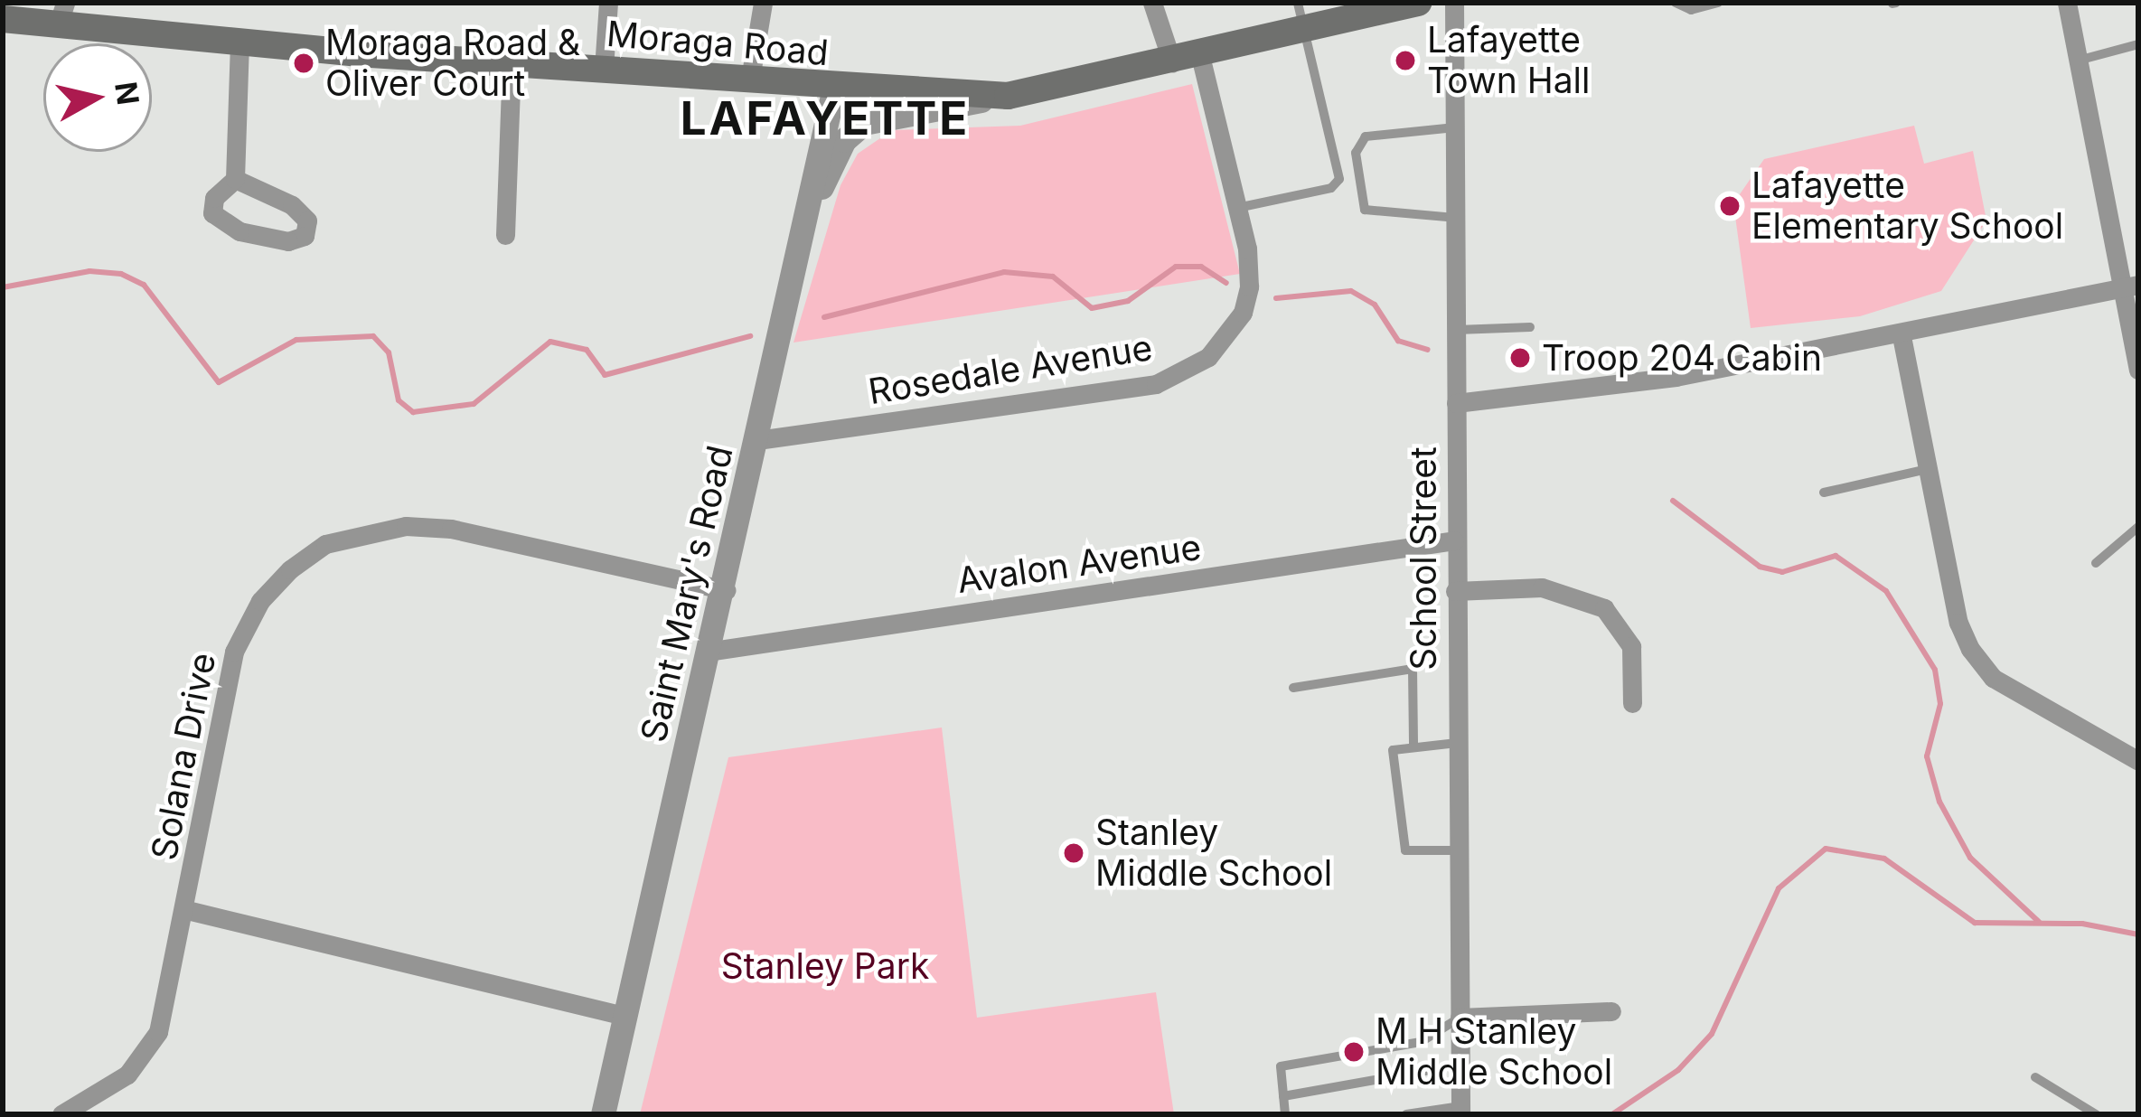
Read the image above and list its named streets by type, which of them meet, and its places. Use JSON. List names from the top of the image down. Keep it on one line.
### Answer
{"streets":{"main road":["Moraga Road"],"street":["Rosedale Avenue","School Street","Avalon Avenue","Saint Mary's Road","Solana Drive"]},"crossings":[["Moraga Road","Rosedale Avenue"],["Moraga Road","Saint Mary's Road"],["Rosedale Avenue","Saint Mary's Road"],["School Street","Avalon Avenue"],["Avalon Avenue","Saint Mary's Road"],["Saint Mary's Road","Solana Drive"]],"districts":["LAFAYETTE"],"parks":["Stanley Park"],"places":["Lafayette Town Hall","Moraga Road & Oliver Court","Lafayette Elementary School","Troop 204 Cabin","Stanley Middle School","M H Stanley Middle School"],"north":"right"}
